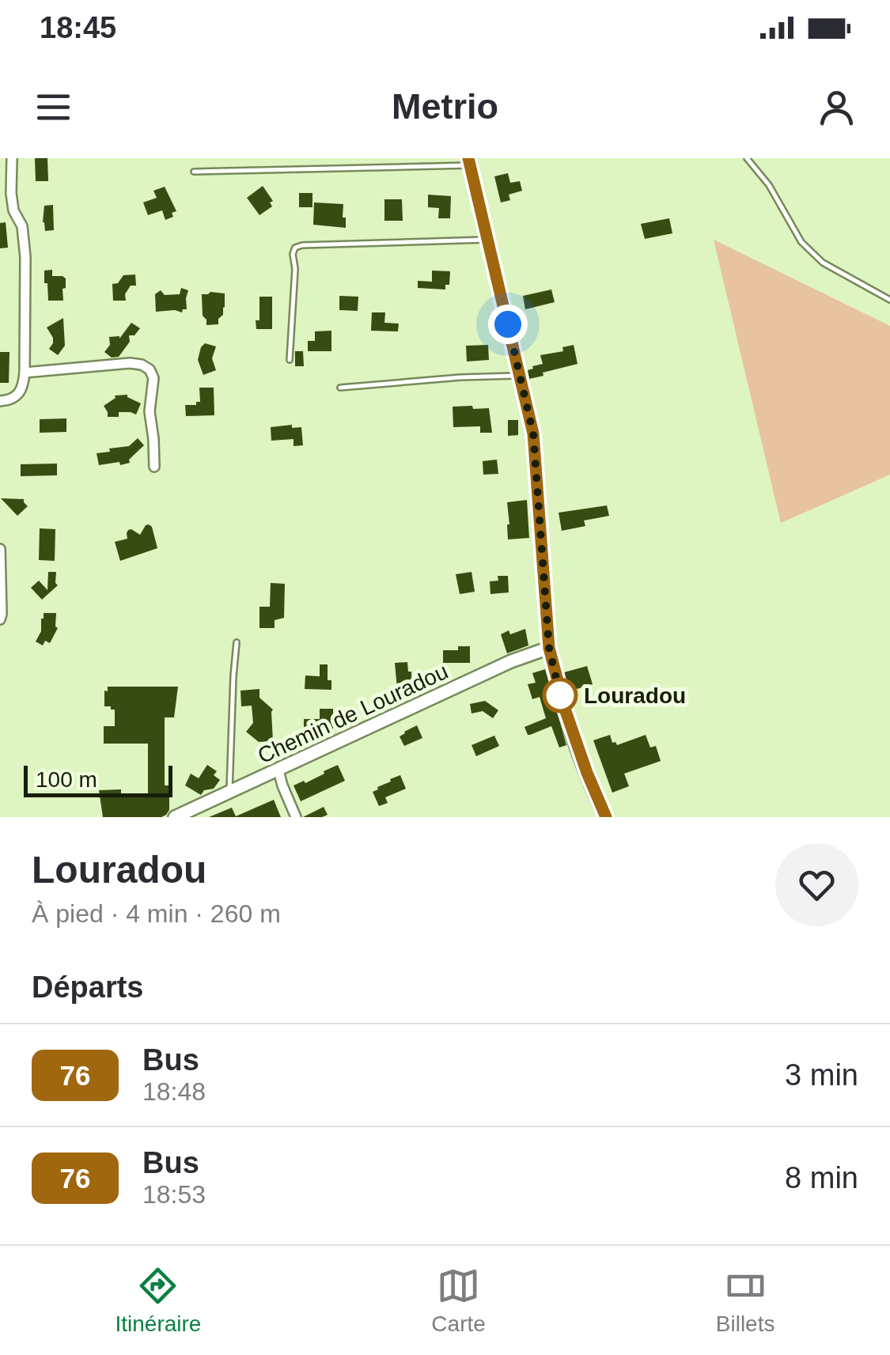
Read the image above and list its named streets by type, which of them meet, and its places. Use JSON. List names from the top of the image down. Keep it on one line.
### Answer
{"streets":{"street":["Chemin de Louradou"]},"places":["Louradou"],"lines":["bus line 76"],"scale_bar":"100 m","page":{"status":"18:45","header":"Metrio","scale":"100 m","heading":[["Louradou","À pied · 4 min · 260 m"],"Départs"],"list":[{"mark":"76","name":"Bus","note":"18:48","value":"3 min"},{"mark":"76","name":"Bus","note":"18:53","value":"8 min"}],"tabs":["Itinéraire","Carte","Billets"]}}
